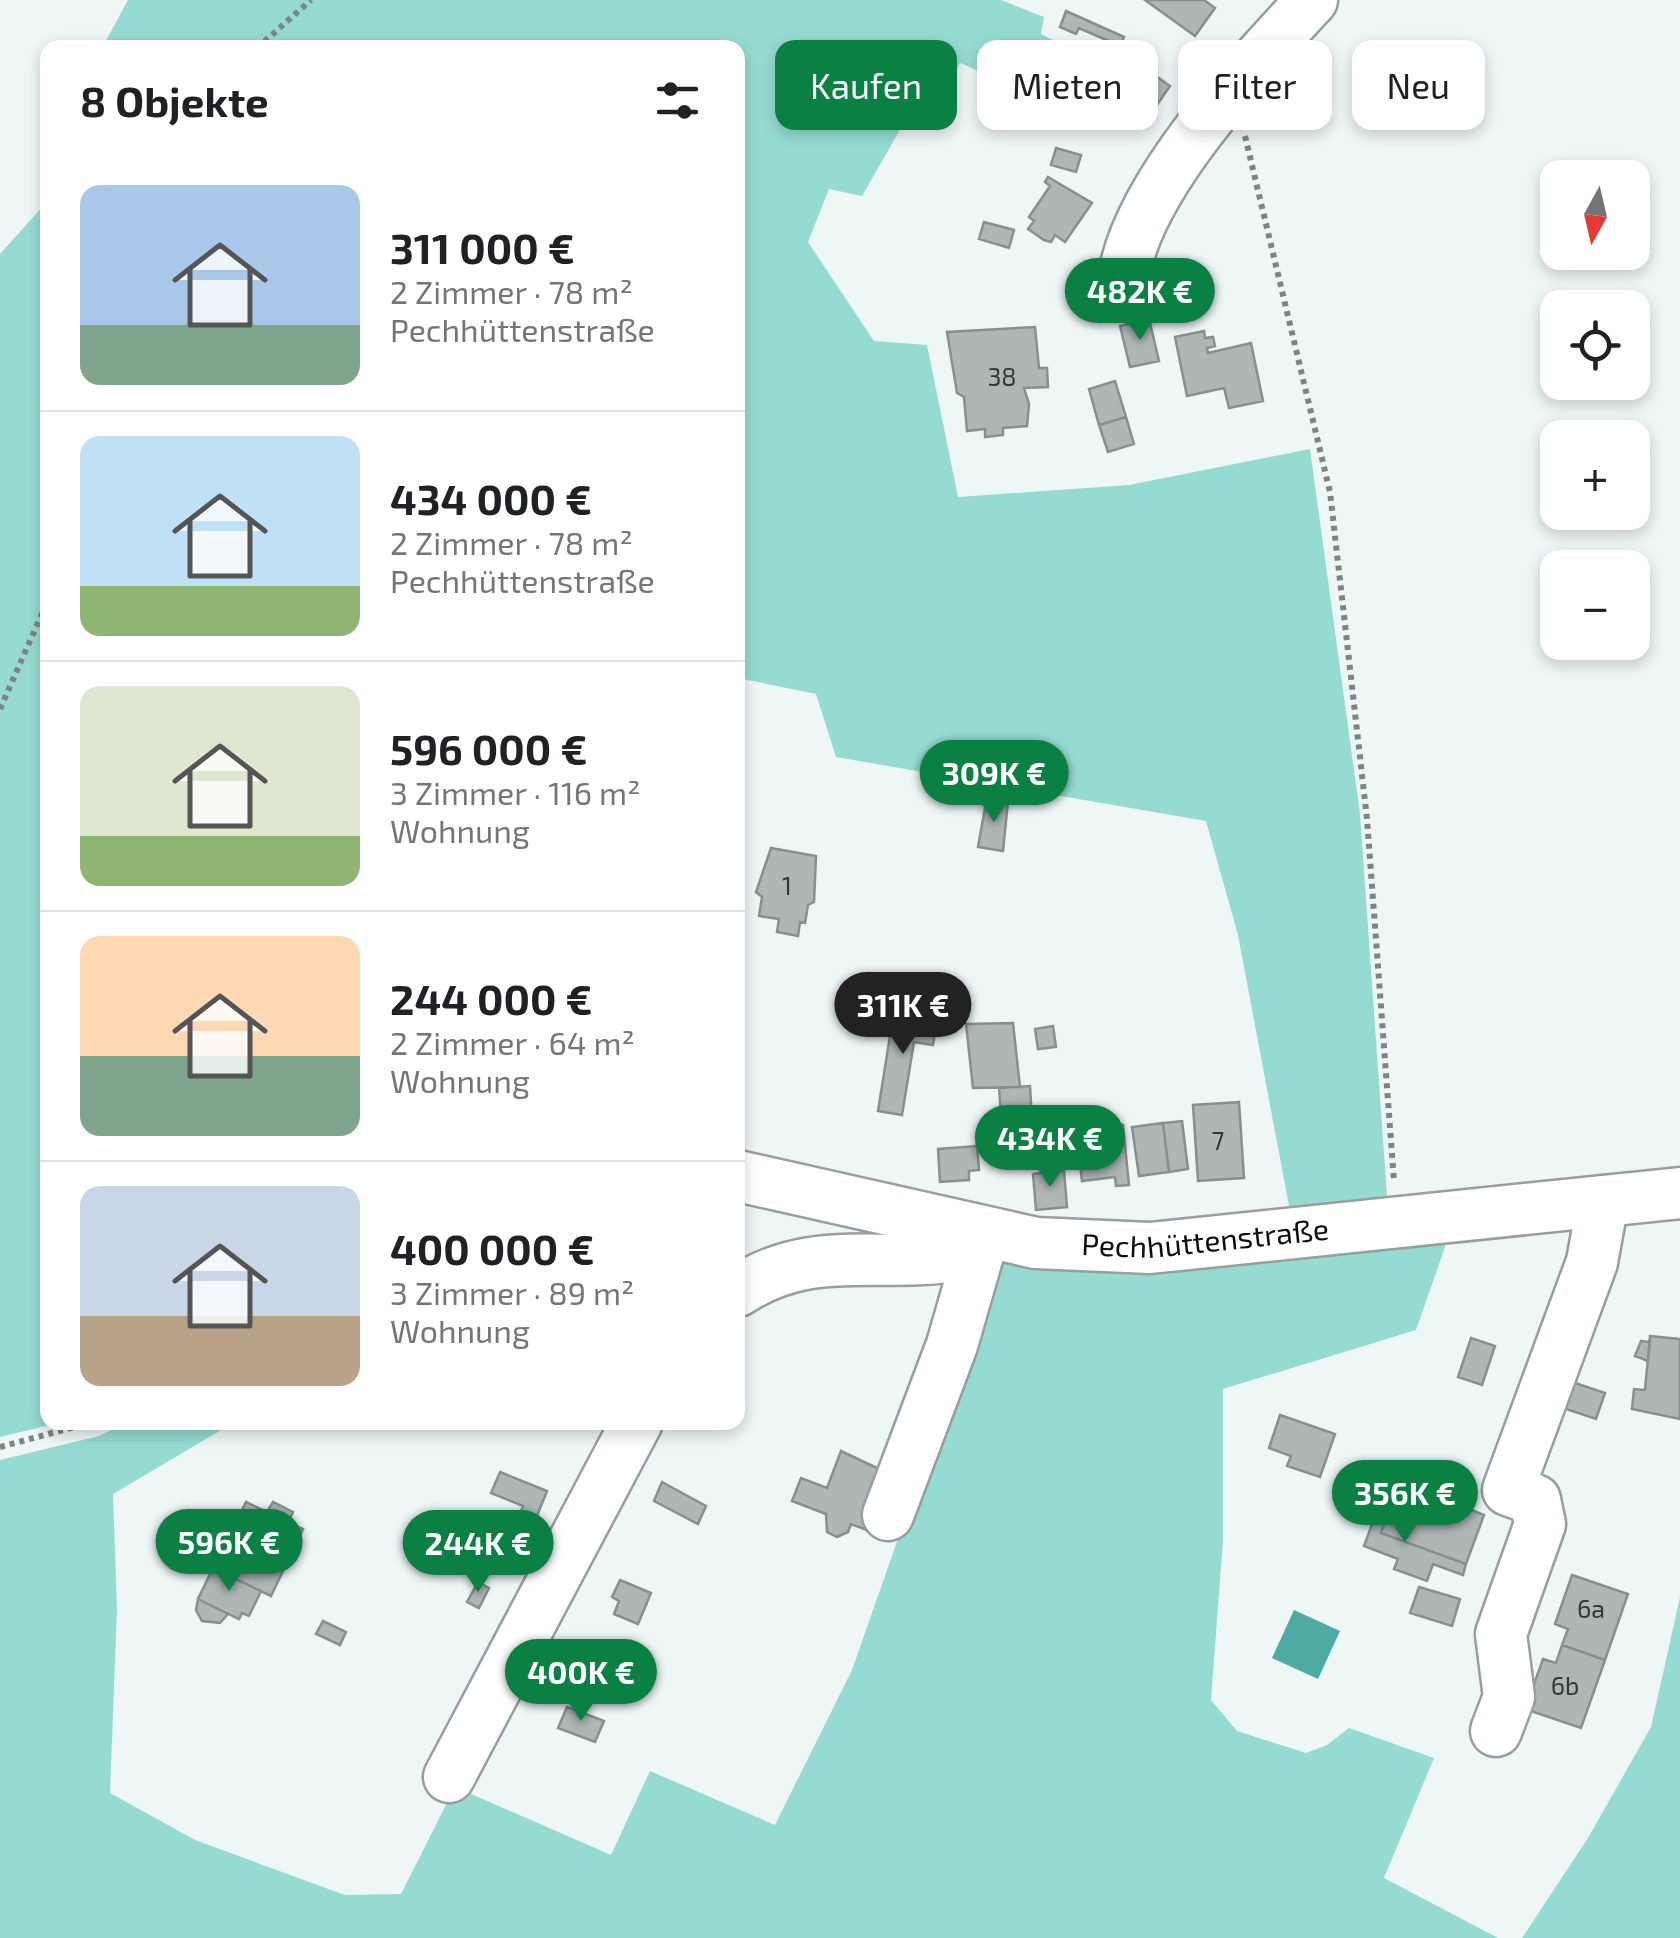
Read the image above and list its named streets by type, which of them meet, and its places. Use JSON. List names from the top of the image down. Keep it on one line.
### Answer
{"streets":{"street":["Pechhüttenstraße"]},"house_numbers":["38","1","7","6a","6b"],"north":"bottom","page":{"chip":["Kaufen","Mieten","Filter","Neu"],"heading":"8 Objekte","map_buttons":["+","−"],"list":[{"name":"311 000 €","note":"2 Zimmer · 78 m² · Pechhüttenstraße"},{"name":"434 000 €","note":"2 Zimmer · 78 m² · Pechhüttenstraße"},{"name":"596 000 €","note":"3 Zimmer · 116 m² · Wohnung"},{"name":"244 000 €","note":"2 Zimmer · 64 m² · Wohnung"},{"name":"400 000 €","note":"3 Zimmer · 89 m² · Wohnung"}],"price":["482K €","309K €","311K €","434K €","356K €","596K €","244K €","400K €"]}}
